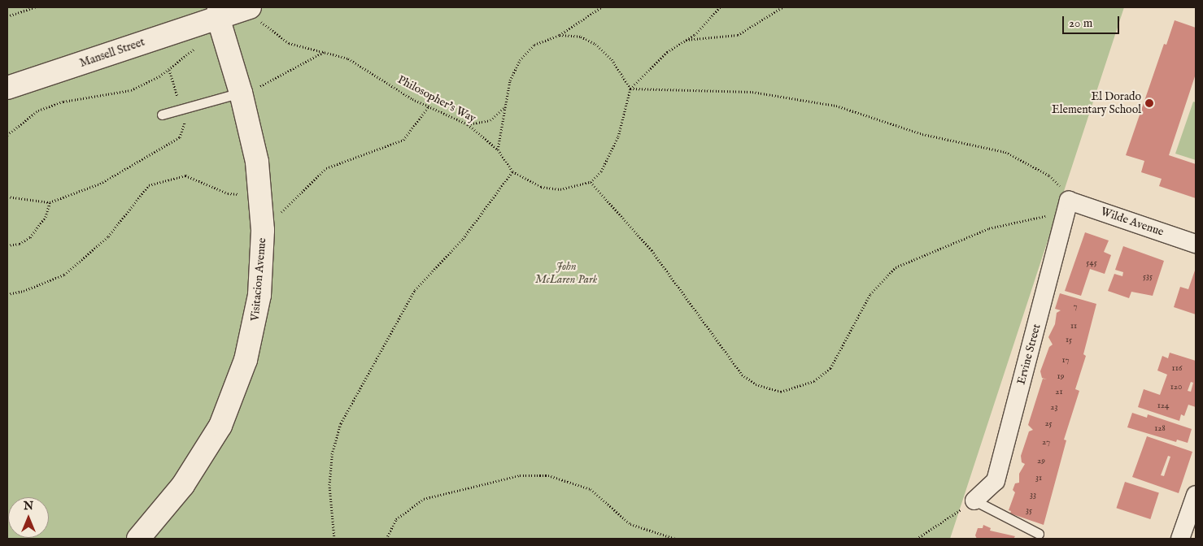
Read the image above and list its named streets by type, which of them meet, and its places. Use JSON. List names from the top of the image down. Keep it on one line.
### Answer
{"streets":{"street":["Mansell Street","Wilde Avenue","Visitacion Avenue","Ervine Street"],"path":["Philosopher's Way"]},"crossings":[["Mansell Street","Philosopher's Way"],["Mansell Street","Visitacion Avenue"],["Wilde Avenue","Ervine Street"]],"parks":["John McLaren Park"],"places":["El Dorado Elementary School"],"house_numbers":["545","535","7","11","15","17","116","19","120","21","124","23","25","128","27","29","31","33","35"],"scale_bar":"20 m","north":"top"}
